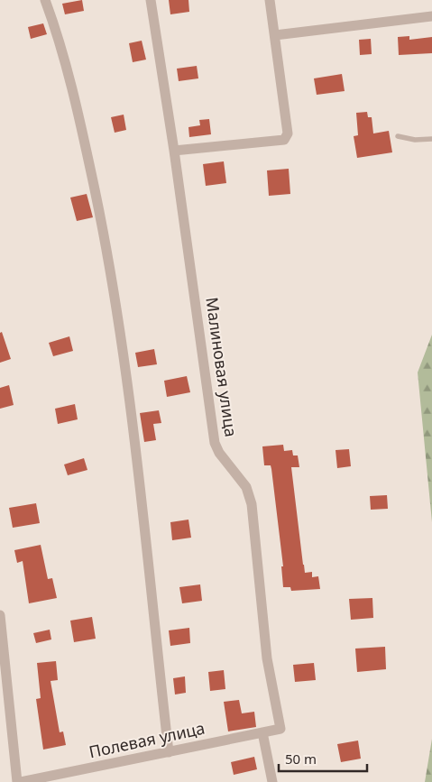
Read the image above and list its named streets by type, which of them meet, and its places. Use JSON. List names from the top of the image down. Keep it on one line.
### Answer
{"streets":{"street":["Малиновая улица","Полевая улица"]},"crossings":[["Малиновая улица","Полевая улица"]],"scale_bar":"50 m"}
